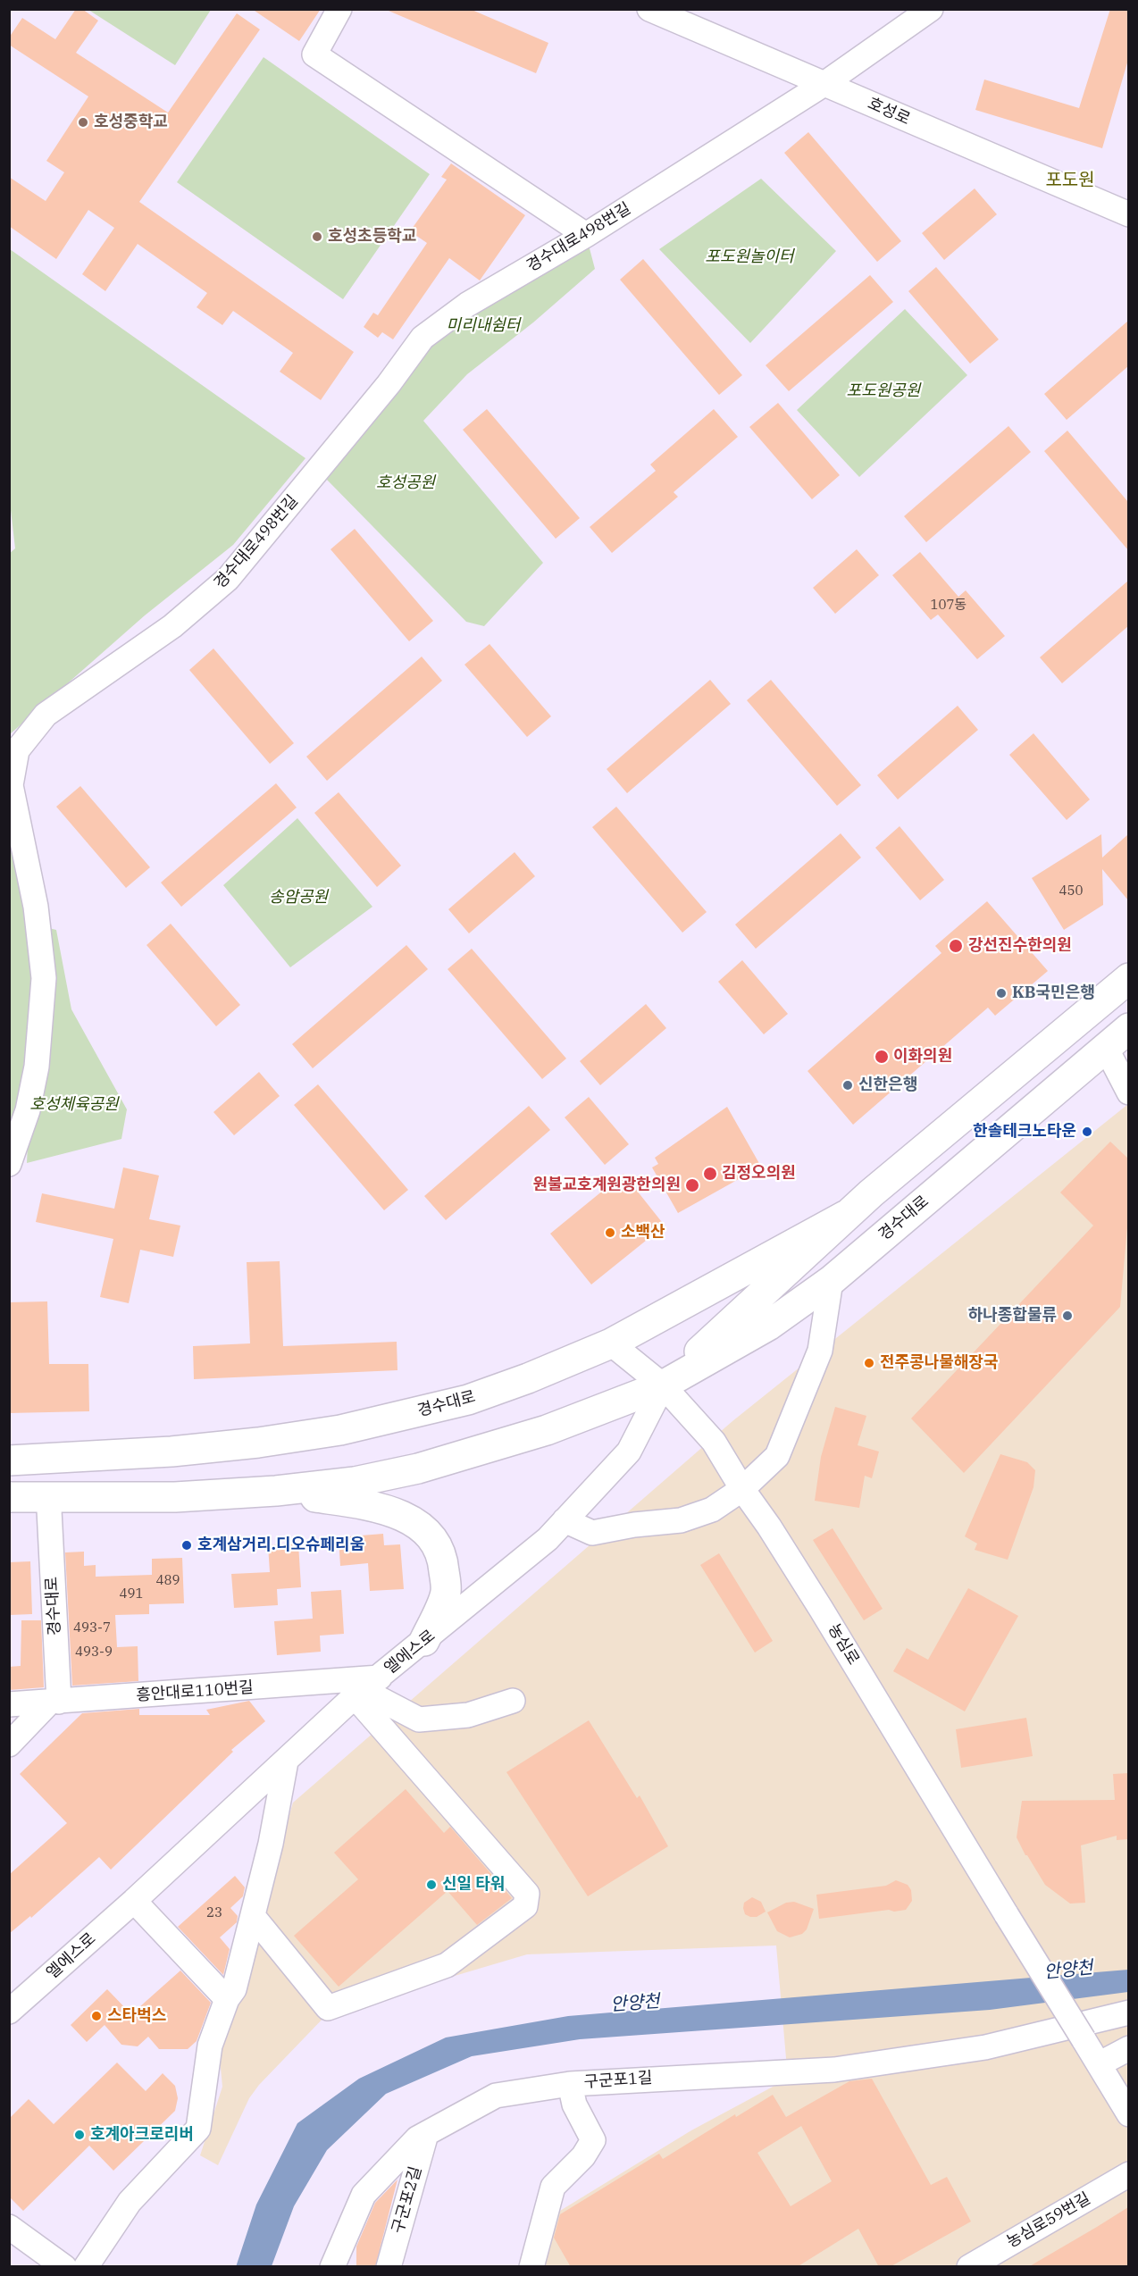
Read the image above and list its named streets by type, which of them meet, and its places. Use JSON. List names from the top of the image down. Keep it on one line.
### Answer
{"streets":{"main road":["경수대로"],"street":["호성로","경수대로498번길","농심로","엘에스로","흥안대로110번길","구군포1길","구군포2길","농심로59번길"]},"crossings":[["호성로","경수대로498번길"],["경수대로","농심로"],["경수대로","엘에스로"],["경수대로","흥안대로110번길"],["농심로","엘에스로"],["엘에스로","흥안대로110번길"],["구군포1길","구군포2길"]],"districts":["포도원"],"water":["안양천"],"parks":["포도원놀이터","미리내쉼터","포도원공원","호성공원","송암공원","호성체육공원"],"places":["호성중학교","호성초등학교","강선진수한의원","KB국민은행","이화의원","신한은행","한솔테크노타운","김정오의원","원불교호계원광한의원","소백산","하나종합물류","전주콩나물해장국","호계삼거리.디오슈페리움","신일 타워","스타벅스","호계아크로리버"],"house_numbers":["107동","450","489","491","493-7","493-9","23"]}
